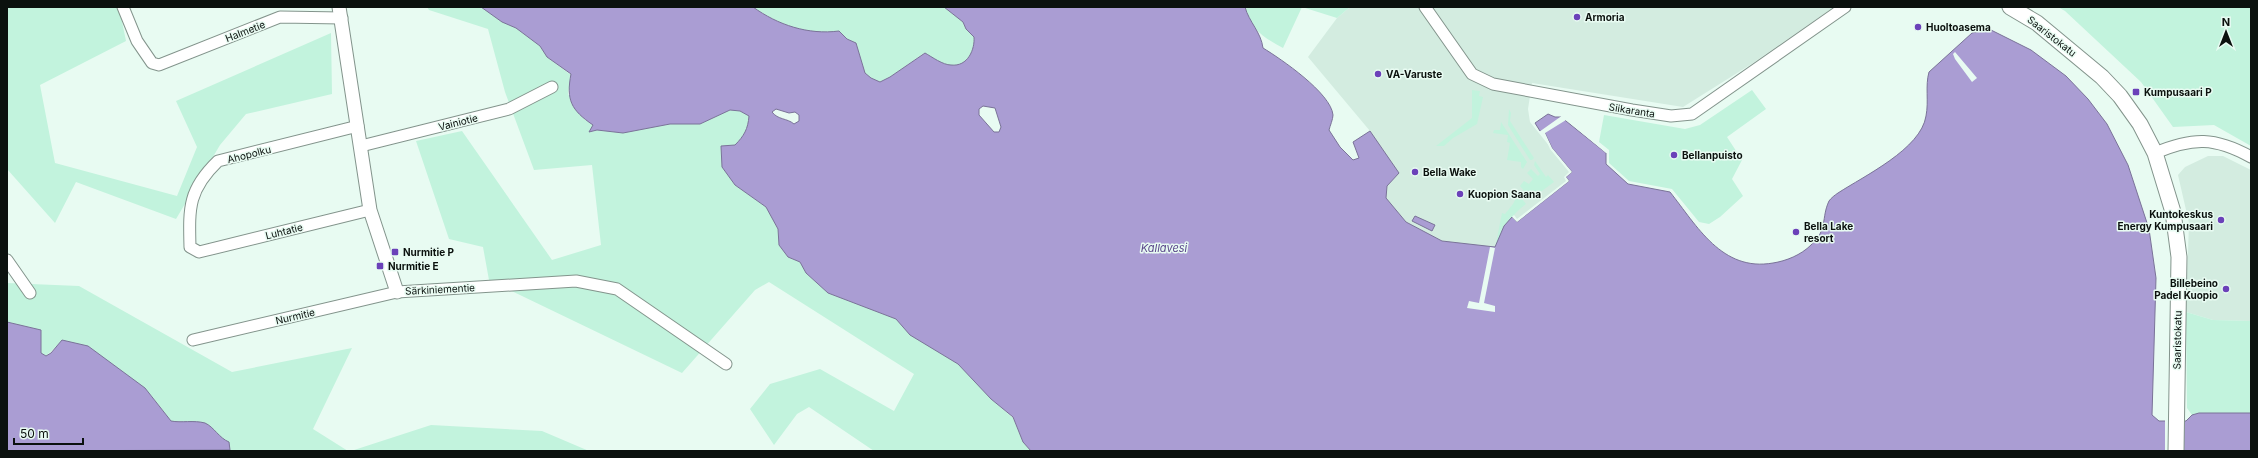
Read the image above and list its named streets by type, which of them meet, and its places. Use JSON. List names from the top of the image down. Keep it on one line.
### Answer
{"streets":{"main road":["Saaristokatu"],"street":["Halmetie","Siikaranta","Vainiotie","Ahopolku","Luhtatie","Särkiniementie","Nurmitie"]},"crossings":[["Halmetie","Särkiniementie"],["Vainiotie","Särkiniementie"],["Ahopolku","Luhtatie"],["Ahopolku","Särkiniementie"],["Luhtatie","Särkiniementie"],["Särkiniementie","Nurmitie"]],"water":["Kallavesi"],"places":{"other":["Armoria","Huoltoasema","VA-Varuste","Bellanpuisto","Bella Wake","Kuopion Saana","Kuntokeskus Energy Kumpusaari","Bella Lake resort","Billebeino Padel Kuopio"],"transit":["Kumpusaari P","Nurmitie P","Nurmitie E"]},"scale_bar":"50 m","north":"top"}
